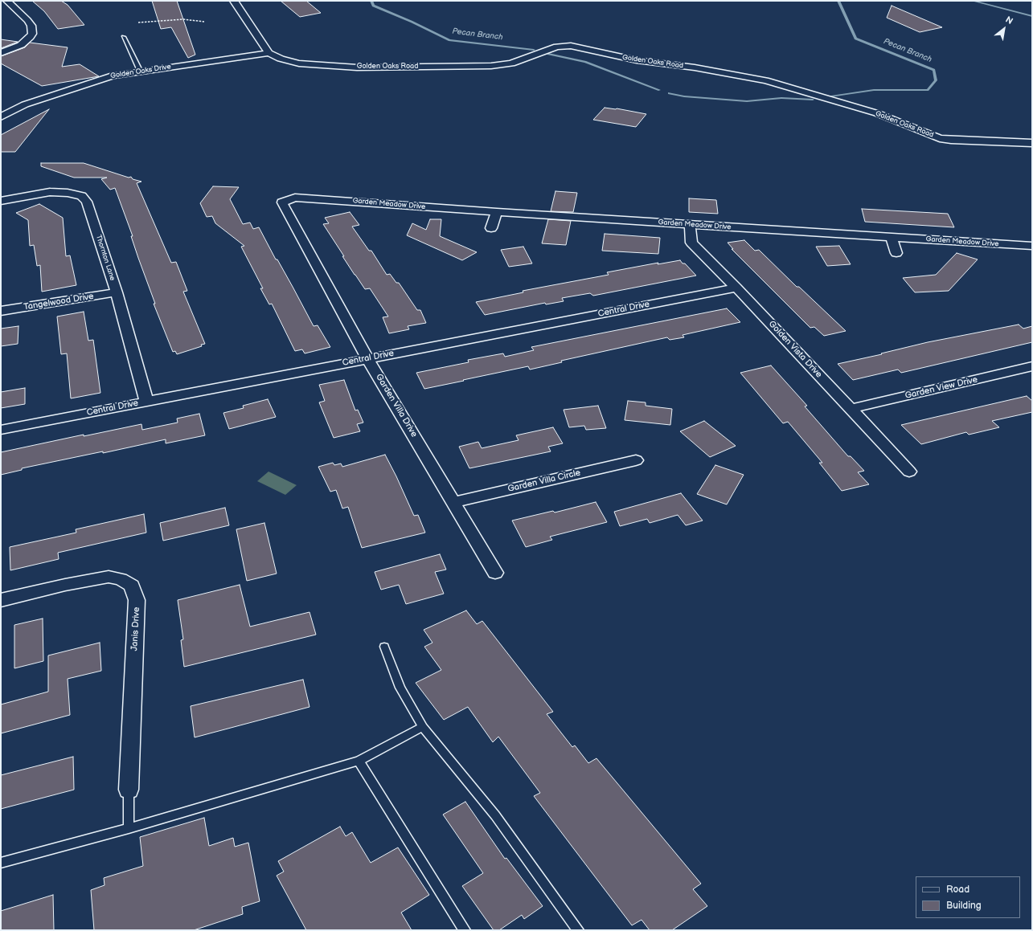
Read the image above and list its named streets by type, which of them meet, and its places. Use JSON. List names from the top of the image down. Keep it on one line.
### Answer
{"streets":{"street":["Golden Oaks Road","Golden Oaks Drive","Garden Meadow Drive","Thornton Lane","Tangelwood Drive","Central Drive","Golden Vista Drive","Garden View Drive","Garden Villa Drive","Garden Villa Circle","Janis Drive"]},"crossings":[["Golden Oaks Road","Golden Oaks Drive"],["Garden Meadow Drive","Golden Vista Drive"],["Garden Meadow Drive","Garden Villa Drive"],["Thornton Lane","Tangelwood Drive"],["Thornton Lane","Central Drive"],["Central Drive","Golden Vista Drive"],["Central Drive","Garden Villa Drive"],["Golden Vista Drive","Garden View Drive"],["Garden Villa Drive","Garden Villa Circle"]],"water":["Pecan Branch"],"legend":["Road","Building"],"north":"top right"}
